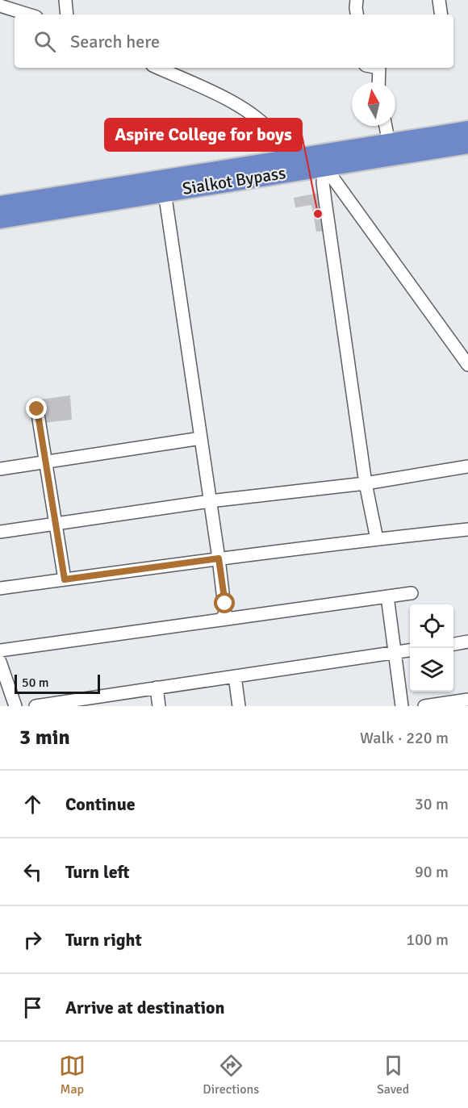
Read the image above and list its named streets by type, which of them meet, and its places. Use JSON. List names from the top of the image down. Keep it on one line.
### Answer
{"streets":{"highway":["Sialkot Bypass"]},"places":["Aspire College for boys"],"scale_bar":"50 m","north":"top","page":{"search":"Search here","scale":"50 m","heading":["3 min","Walk · 220 m"],"list":[["Continue","30 m"],["Turn left","90 m"],["Turn right","100 m"],"Arrive at destination"],"nav":["Map","Directions","Saved"]}}
